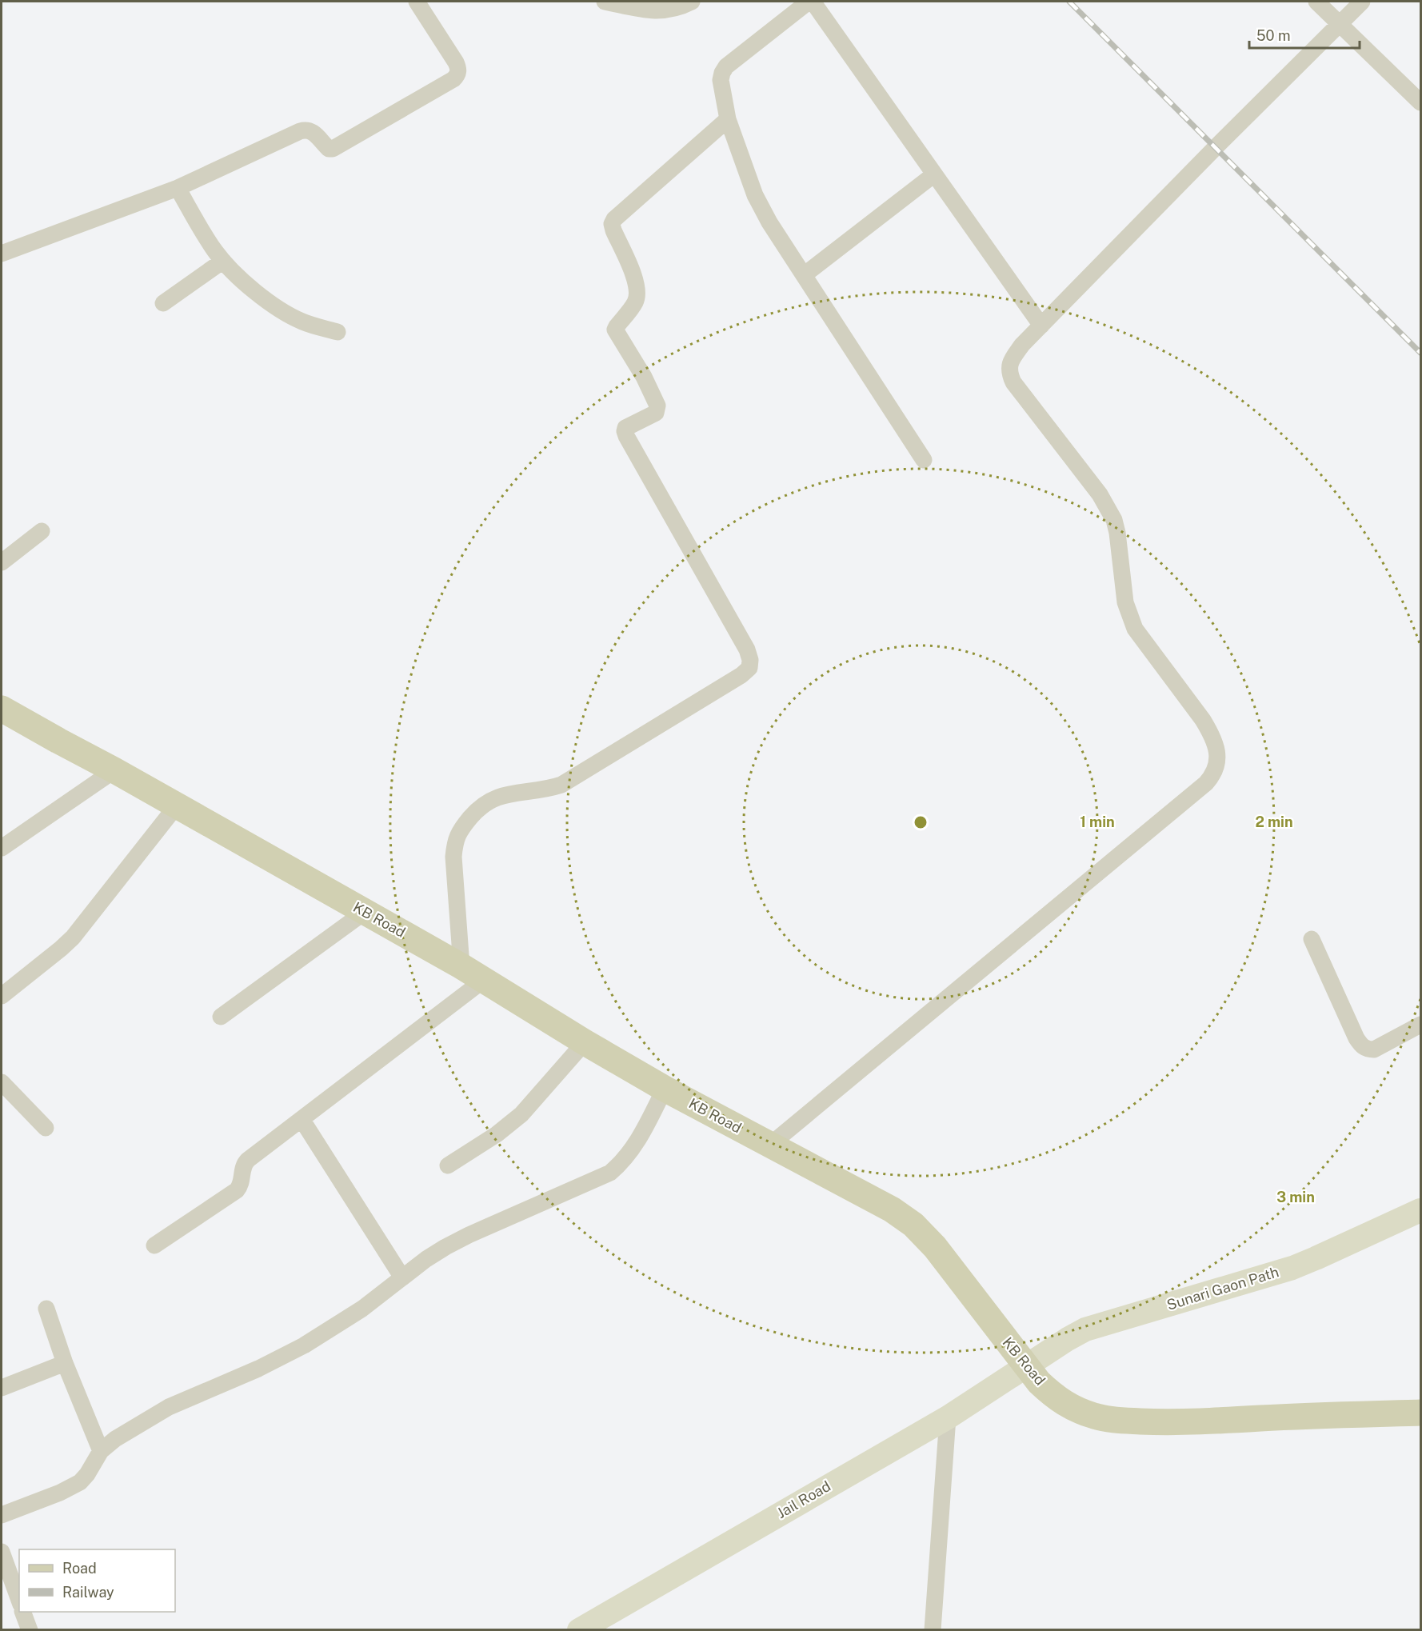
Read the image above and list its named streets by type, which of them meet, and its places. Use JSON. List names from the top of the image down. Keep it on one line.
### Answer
{"streets":{"main road":["KB Road","Sunari Gaon Path","Jail Road"]},"crossings":[["KB Road","Sunari Gaon Path"],["KB Road","Jail Road"],["Sunari Gaon Path","Jail Road"]],"legend":["Road","Railway"],"scale_bar":"50 m","rings":["1 min","2 min","3 min"]}
